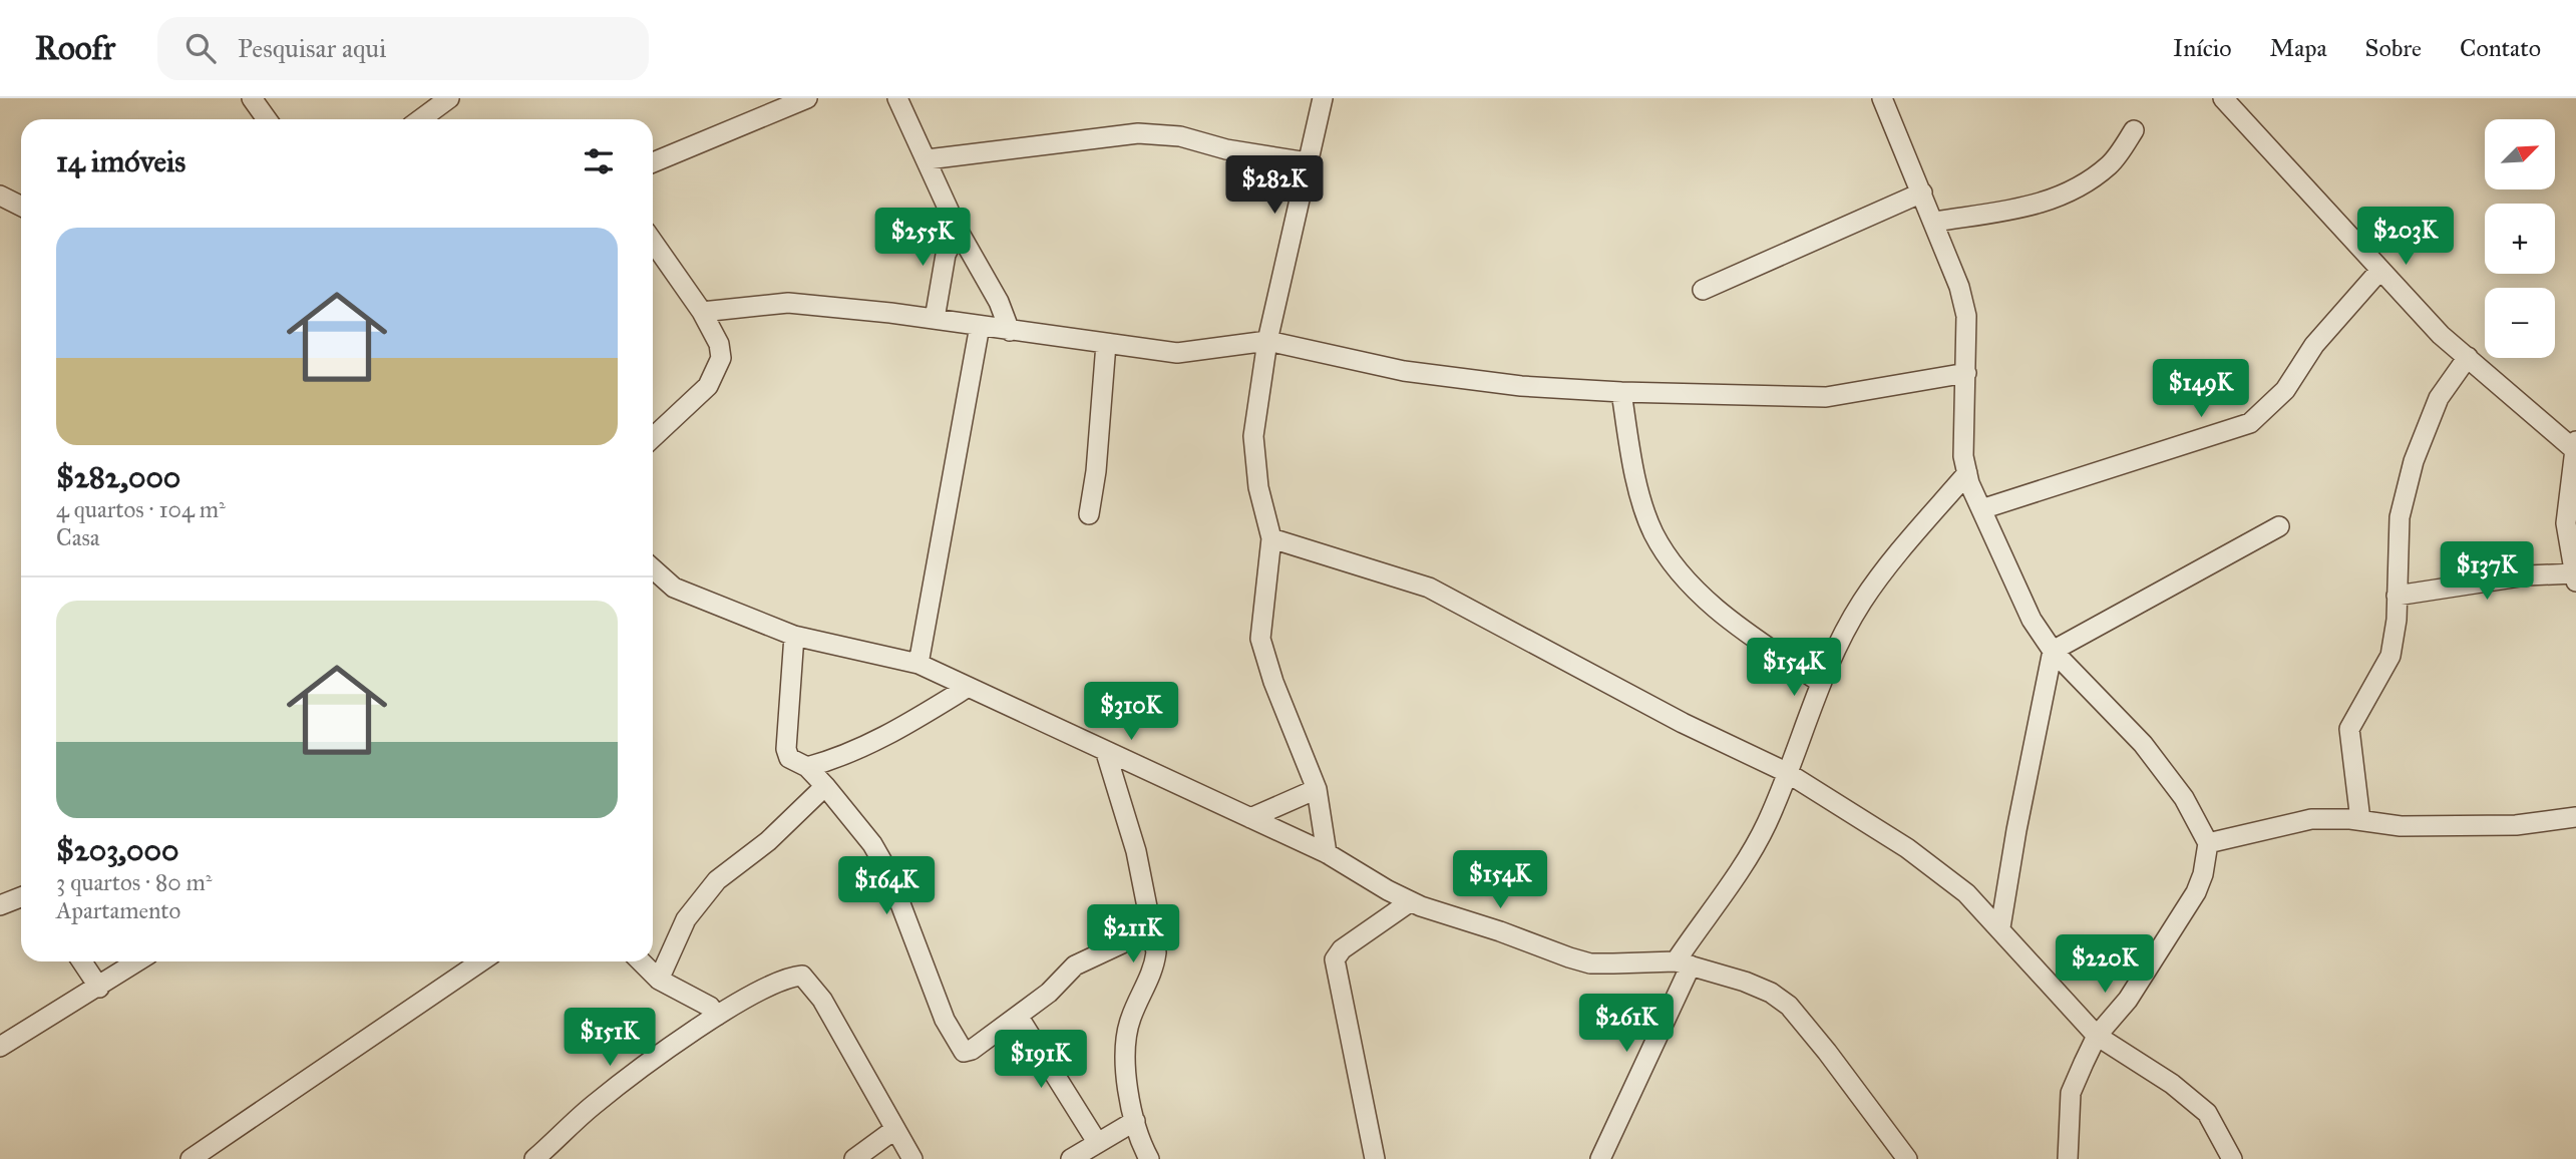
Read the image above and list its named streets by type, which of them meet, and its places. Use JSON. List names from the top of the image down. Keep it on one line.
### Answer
{"north":"top right","page":{"header":"Roofr","search":"Pesquisar aqui","nav":["Início","Mapa","Sobre","Contato"],"map_buttons":["+","−"],"heading":"14 imóveis","price":["$282K","$203K","$255K","$149K","$137K","$154K","$310K","$154K","$164K","$211K","$220K","$261K","$151K","$191K"],"list":[{"name":"$282,000","note":"4 quartos · 104 m² · Casa"},{"name":"$203,000","note":"3 quartos · 80 m² · Apartamento"}]}}
